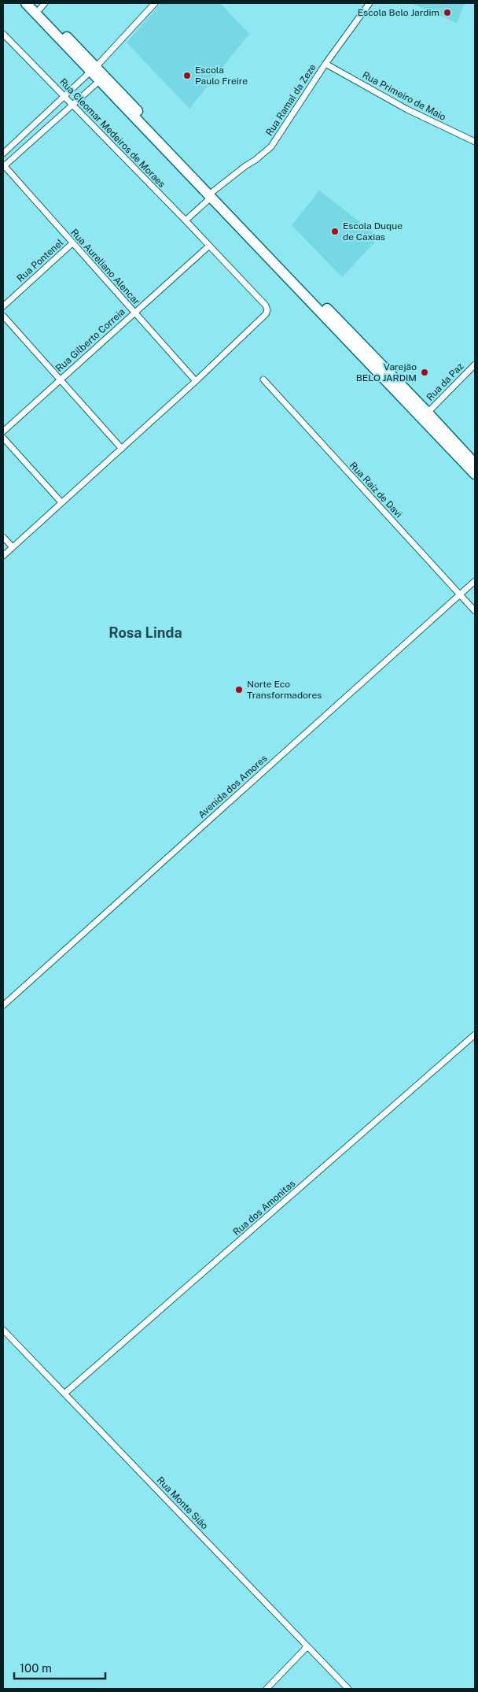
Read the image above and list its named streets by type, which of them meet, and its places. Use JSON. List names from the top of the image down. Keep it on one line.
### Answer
{"streets":{"street":["Rua Primeiro de Maio","Rua Ramal da Zeze","Rua Cleomar Medeiros de Moraes","Rua Pontenel","Rua Aureliano Alencar","Rua Gilberto Correia","Rua da Paz","Rua Raíz de Davi","Avenida dos Amores","Rua dos Amonitas","Rua Monte Sião"]},"crossings":[["Rua Primeiro de Maio","Rua Ramal da Zeze"],["Rua Ramal da Zeze","Rua Cleomar Medeiros de Moraes"],["Rua Cleomar Medeiros de Moraes","Rua Gilberto Correia"],["Rua Pontenel","Rua Aureliano Alencar"],["Rua Aureliano Alencar","Rua Gilberto Correia"],["Rua Raíz de Davi","Avenida dos Amores"],["Rua dos Amonitas","Rua Monte Sião"]],"districts":["Rosa Linda"],"places":["Escola Belo Jardim","Escola Paulo Freire","Escola Duque de Caxias","Varejão BELO JARDIM","Norte Eco Transformadores"],"scale_bar":"100 m"}
